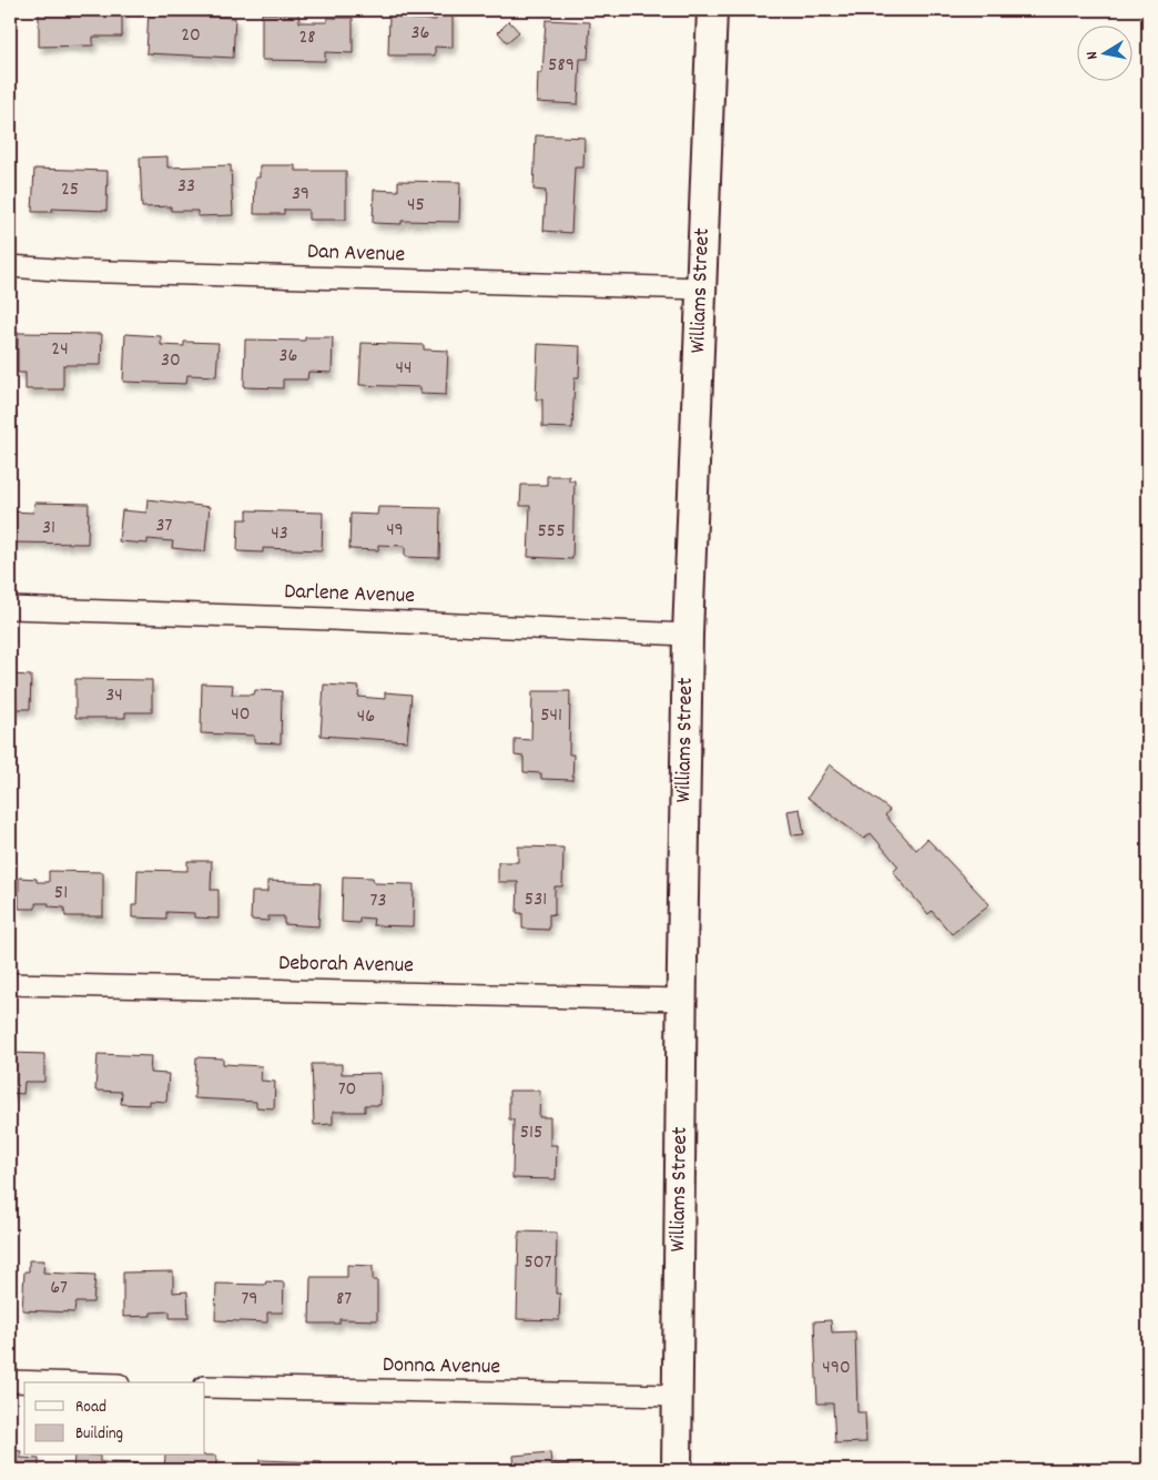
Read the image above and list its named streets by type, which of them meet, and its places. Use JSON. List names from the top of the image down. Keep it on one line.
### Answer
{"streets":{"street":["Dan Avenue","Williams Street","Darlene Avenue","Deborah Avenue","Donna Avenue"]},"crossings":[["Dan Avenue","Williams Street"],["Williams Street","Darlene Avenue"],["Williams Street","Deborah Avenue"],["Williams Street","Donna Avenue"]],"house_numbers":["36","20","28","589","33","25","39","45","24","36","30","44","37","31","49","555","43","34","40","541","46","51","531","73","70","515","507","67","79","87","490"],"legend":["Road","Building"],"north":"left"}
